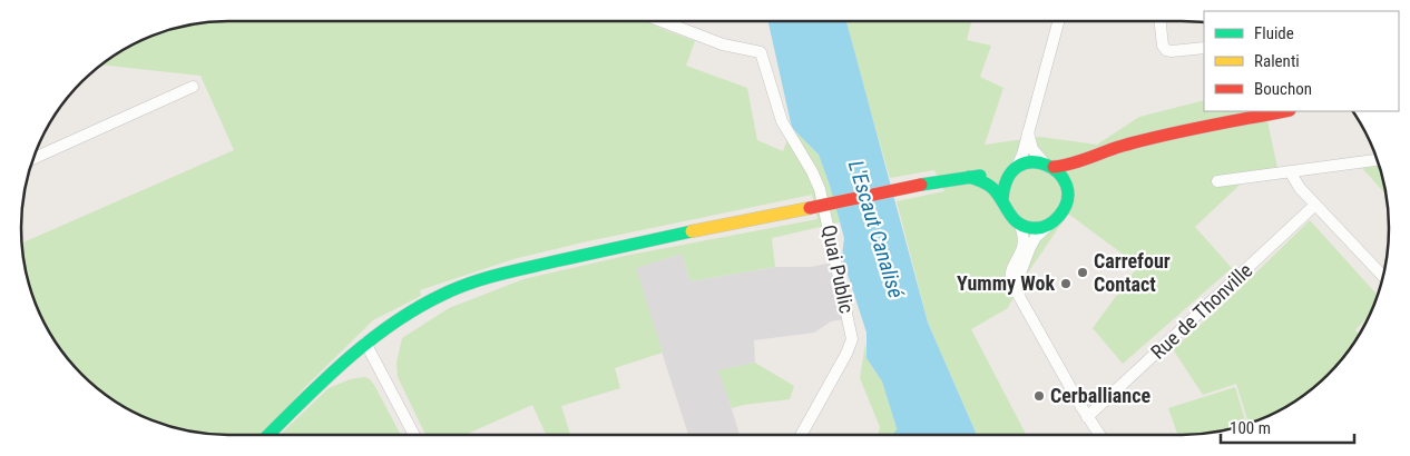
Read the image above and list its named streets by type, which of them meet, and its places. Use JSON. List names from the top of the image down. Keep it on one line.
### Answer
{"streets":{"street":["Quai Public","Rue de Thonville"]},"water":["L'Escaut Canalisé"],"places":["Carrefour Contact","Yummy Wok","Cerballiance"],"legend":["Fluide","Ralenti","Bouchon"],"scale_bar":"100 m"}
